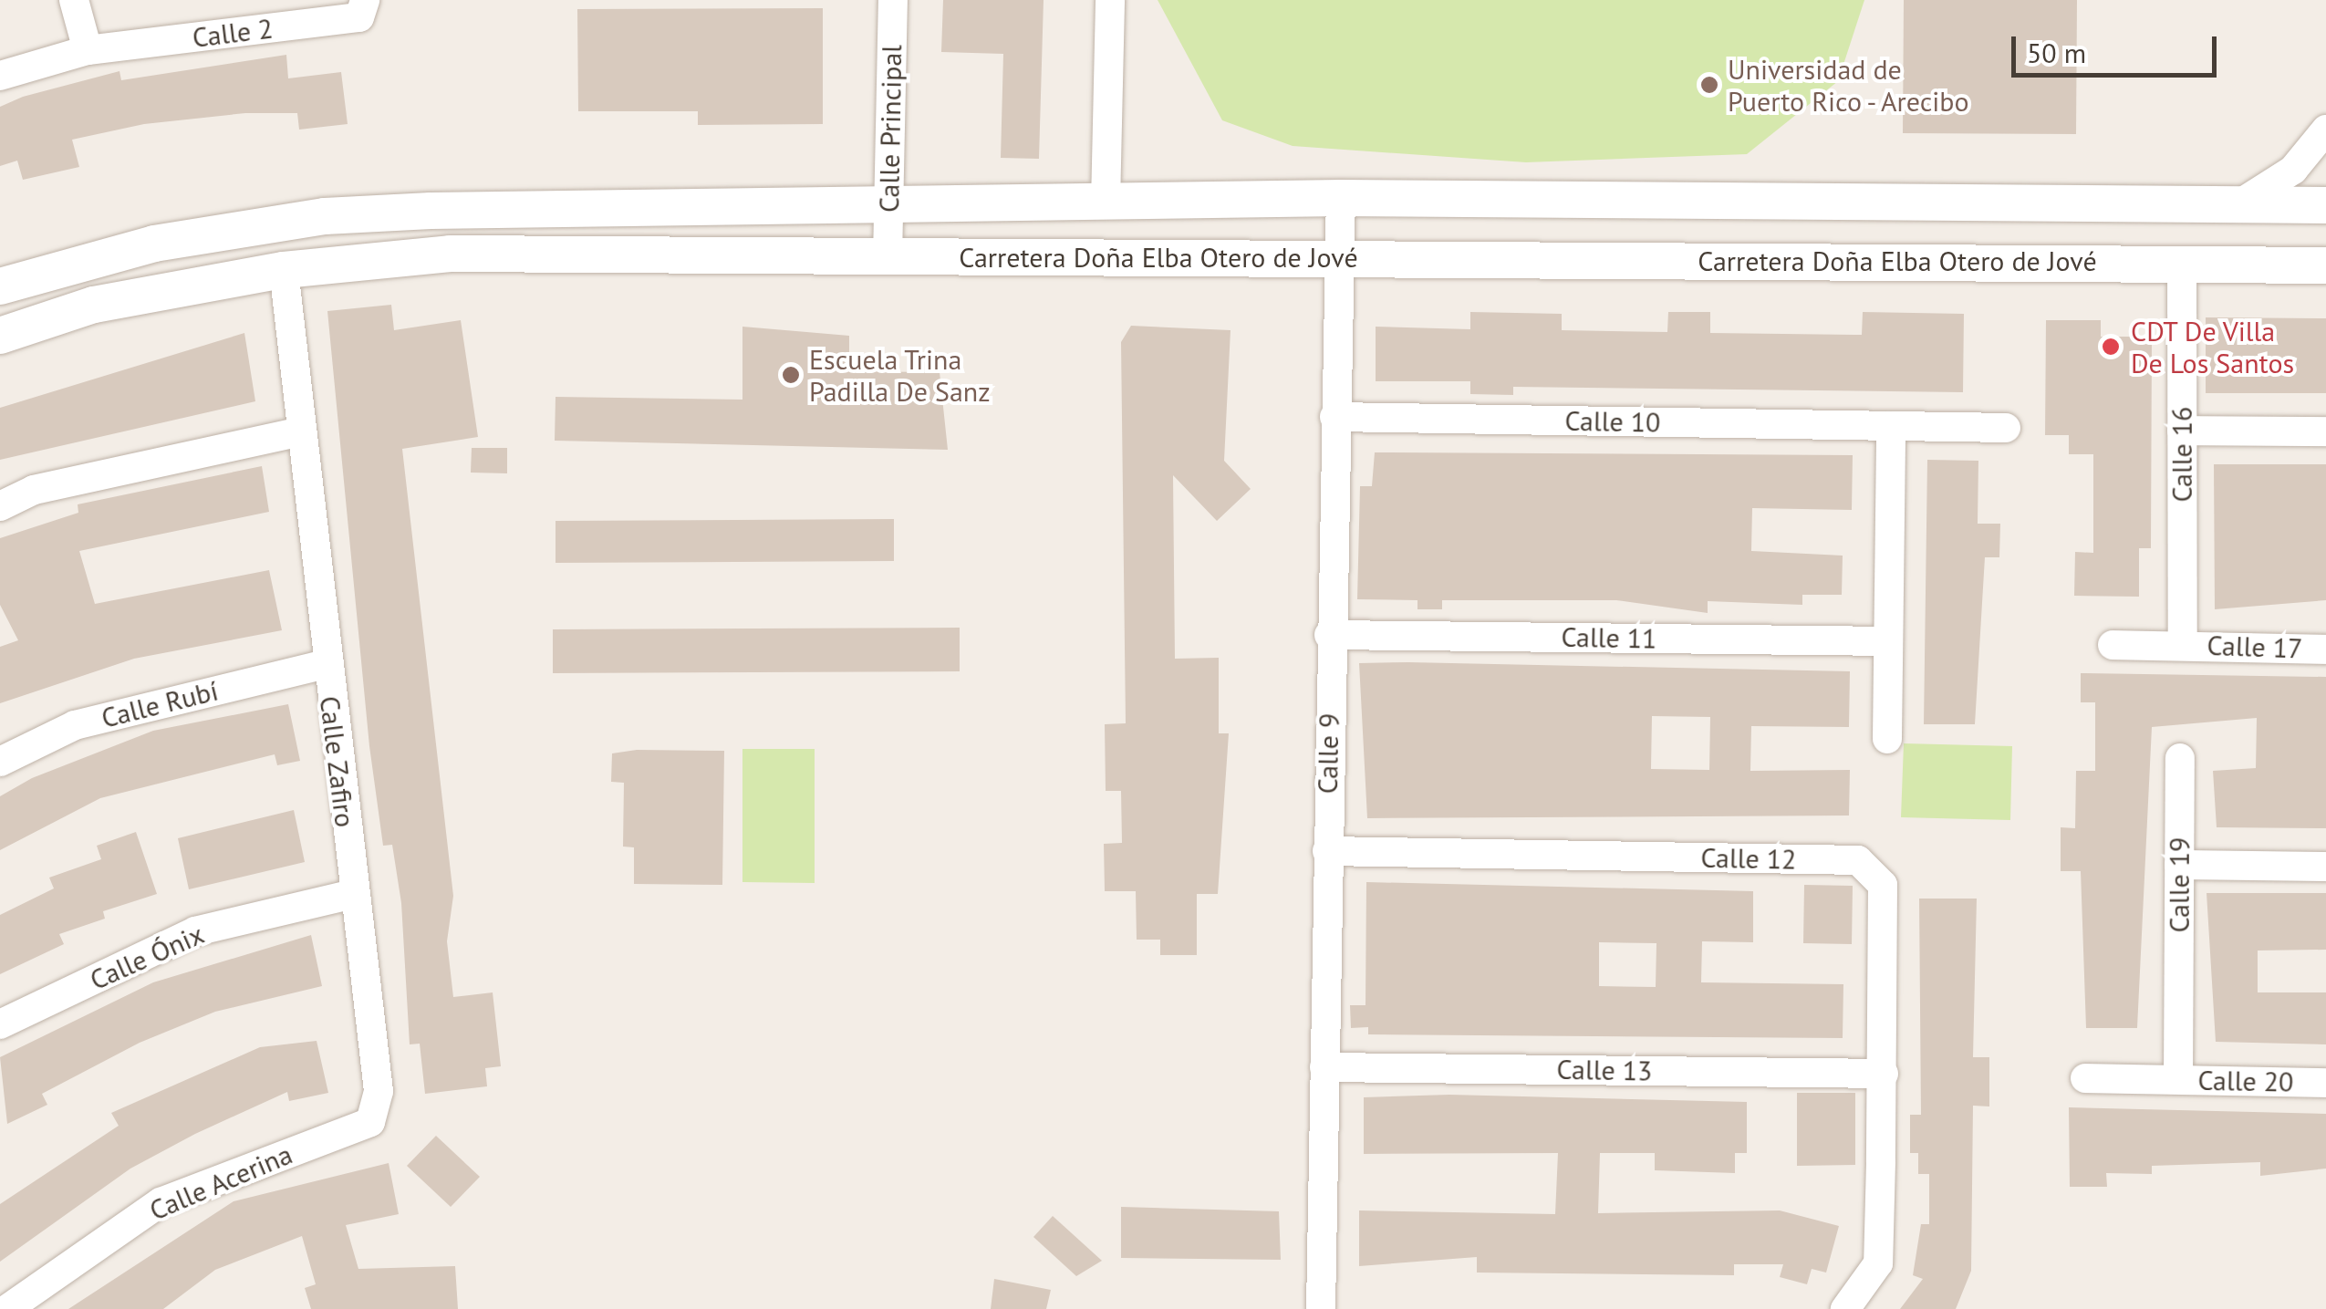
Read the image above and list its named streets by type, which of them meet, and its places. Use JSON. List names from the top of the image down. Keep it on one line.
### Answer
{"streets":{"street":["Calle 2","Calle Principal","Carretera Doña Elba Otero de Jové","Calle 10","Calle 16","Calle 11","Calle 17","Calle Rubí","Calle 9","Calle Zafiro","Calle 12","Calle 19","Calle Ónix","Calle 13","Calle 20","Calle Acerina"]},"crossings":[["Calle Principal","Carretera Doña Elba Otero de Jové"],["Carretera Doña Elba Otero de Jové","Calle 16"],["Carretera Doña Elba Otero de Jové","Calle 9"],["Carretera Doña Elba Otero de Jové","Calle Zafiro"],["Calle 10","Calle 9"],["Calle 16","Calle 17"],["Calle 11","Calle 9"],["Calle Rubí","Calle Zafiro"],["Calle 9","Calle 12"],["Calle 9","Calle 13"],["Calle Zafiro","Calle Ónix"],["Calle Zafiro","Calle Acerina"],["Calle 12","Calle 13"],["Calle 19","Calle 20"]],"places":["Universidad de Puerto Rico - Arecibo","CDT De Villa De Los Santos","Escuela Trina Padilla De Sanz"],"scale_bar":"50 m"}
